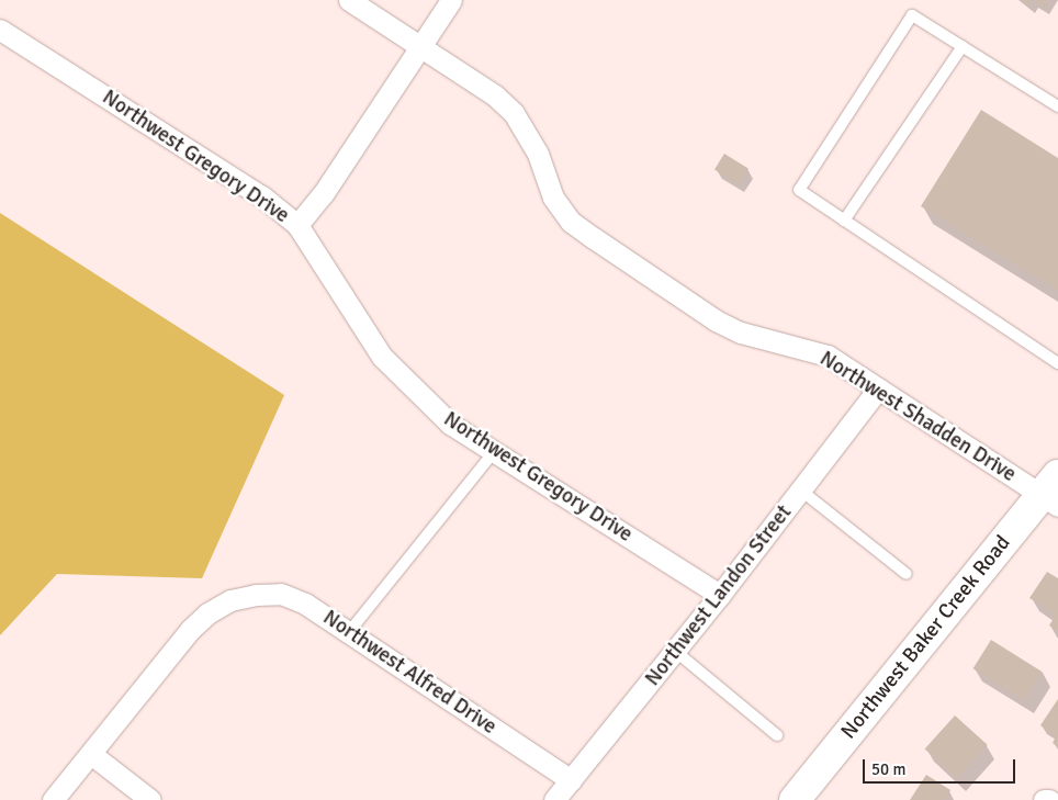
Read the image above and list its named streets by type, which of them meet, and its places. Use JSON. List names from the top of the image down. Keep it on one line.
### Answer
{"streets":{"main road":["Northwest Baker Creek Road"],"street":["Northwest Gregory Drive","Northwest Shadden Drive","Northwest Landon Street","Northwest Alfred Drive"]},"crossings":[["Northwest Gregory Drive","Northwest Landon Street"],["Northwest Shadden Drive","Northwest Landon Street"],["Northwest Shadden Drive","Northwest Baker Creek Road"],["Northwest Landon Street","Northwest Alfred Drive"]],"scale_bar":"50 m"}
